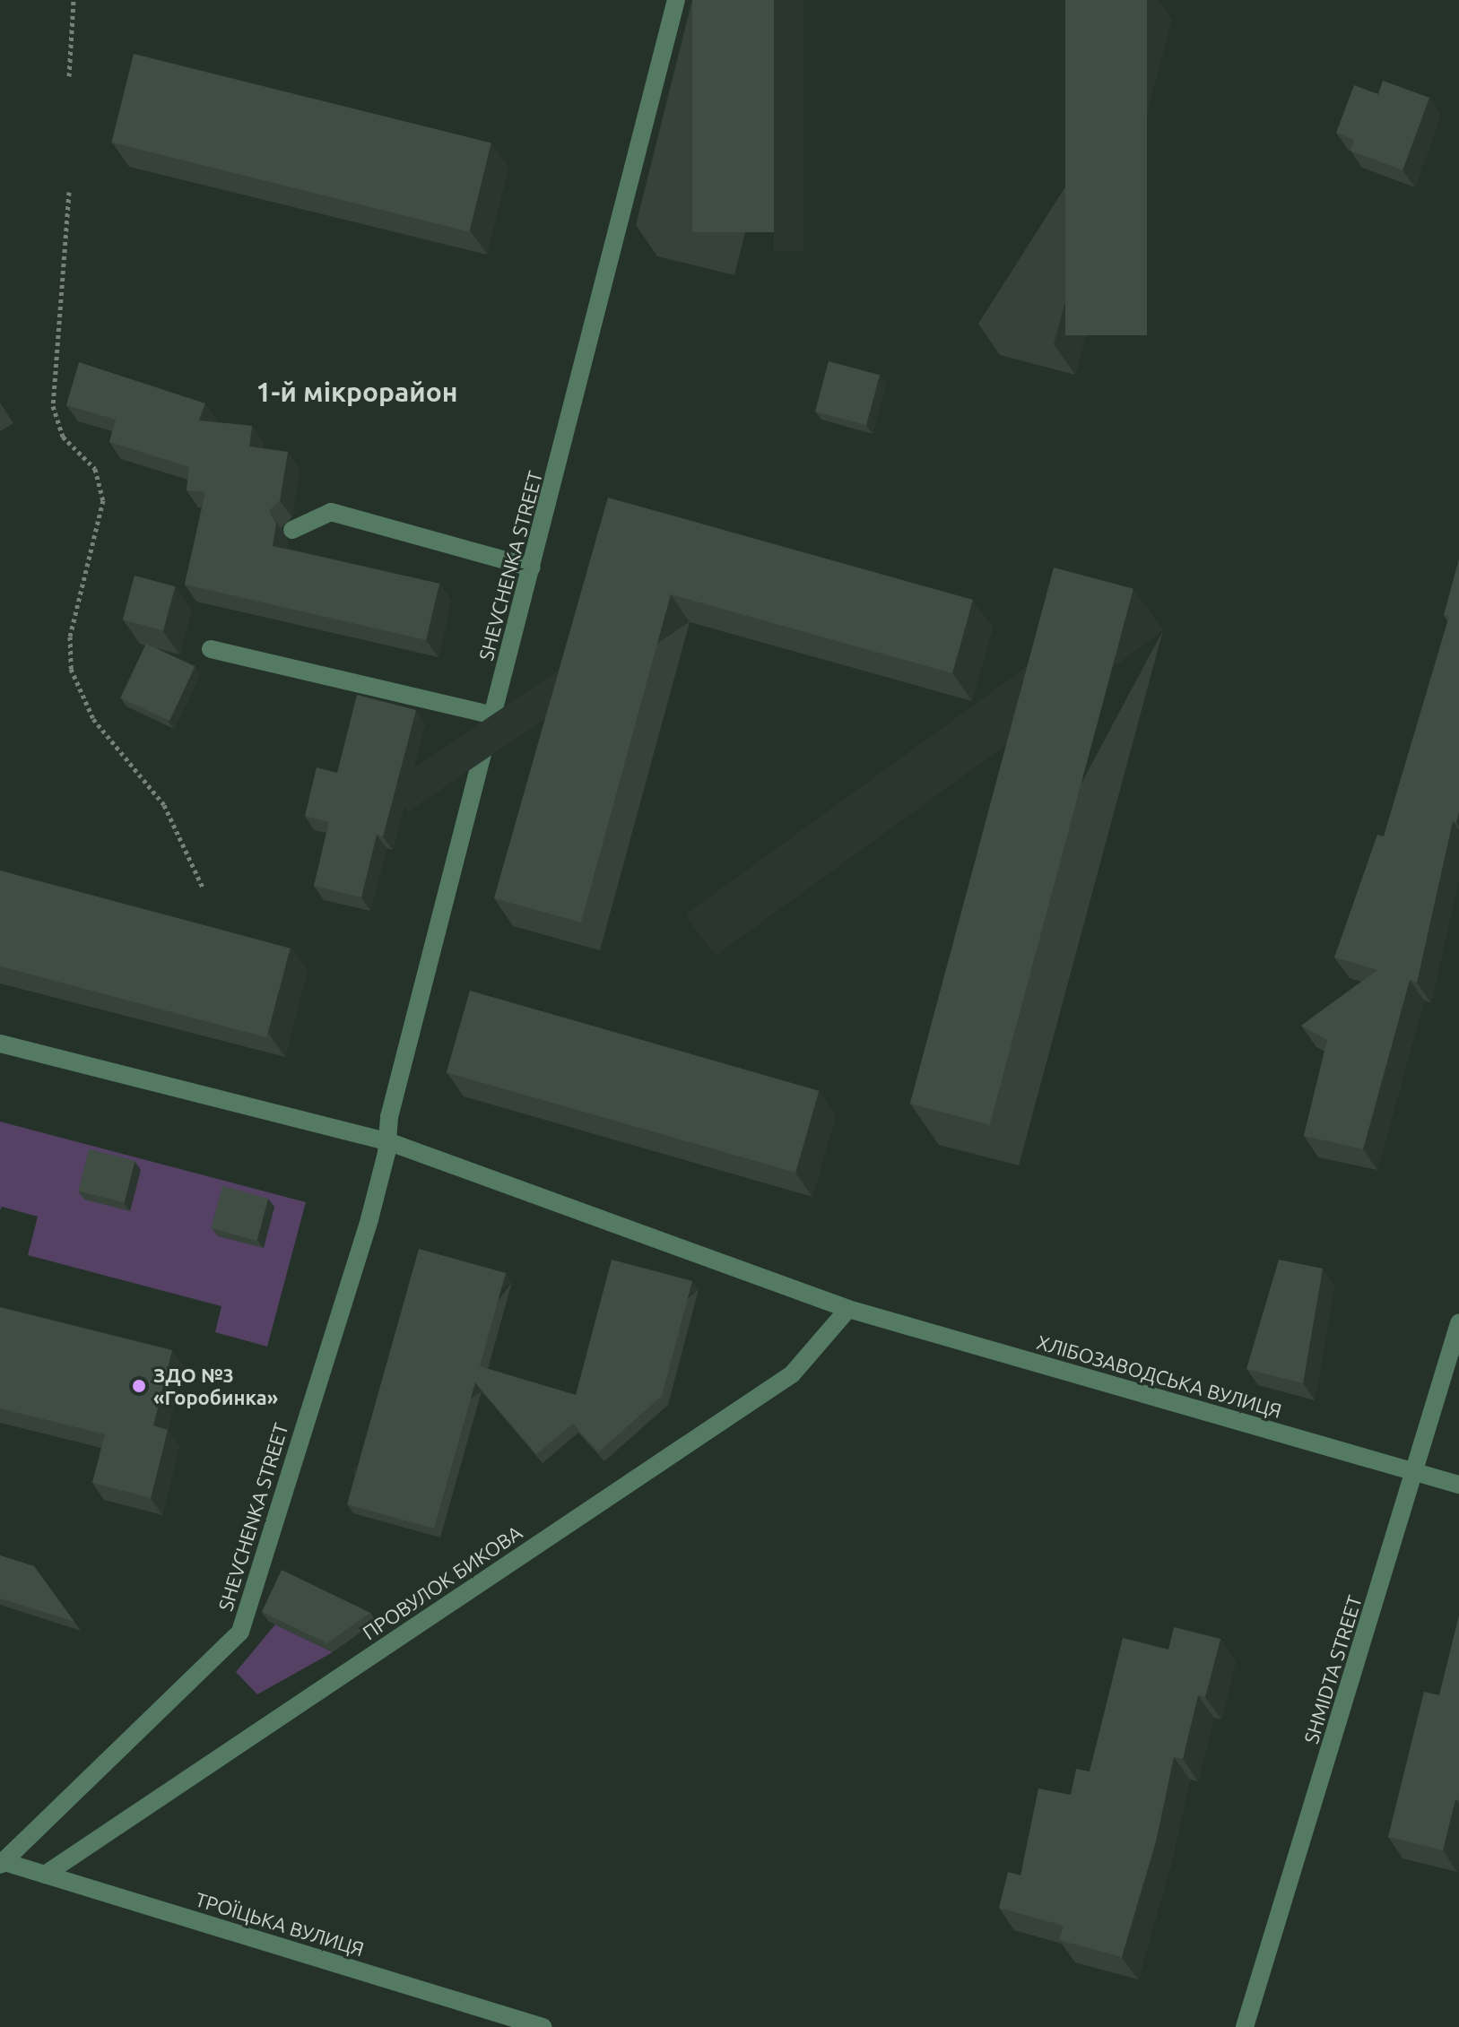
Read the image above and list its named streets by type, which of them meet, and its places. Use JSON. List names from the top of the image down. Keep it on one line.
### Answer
{"streets":{"street":["SHEVCHENKA STREET","ХЛІБОЗАВОДСЬКА ВУЛИЦЯ","ПРОВУЛОК БИКОВА","SHMIDTA STREET","ТРОЇЦЬКА ВУЛИЦЯ"]},"crossings":[["SHEVCHENKA STREET","ТРОЇЦЬКА ВУЛИЦЯ"],["ХЛІБОЗАВОДСЬКА ВУЛИЦЯ","ПРОВУЛОК БИКОВА"],["ХЛІБОЗАВОДСЬКА ВУЛИЦЯ","SHMIDTA STREET"],["ПРОВУЛОК БИКОВА","ТРОЇЦЬКА ВУЛИЦЯ"]],"districts":["1-й мікрорайон"],"places":["ЗДО №3 «Горобинка»"]}
